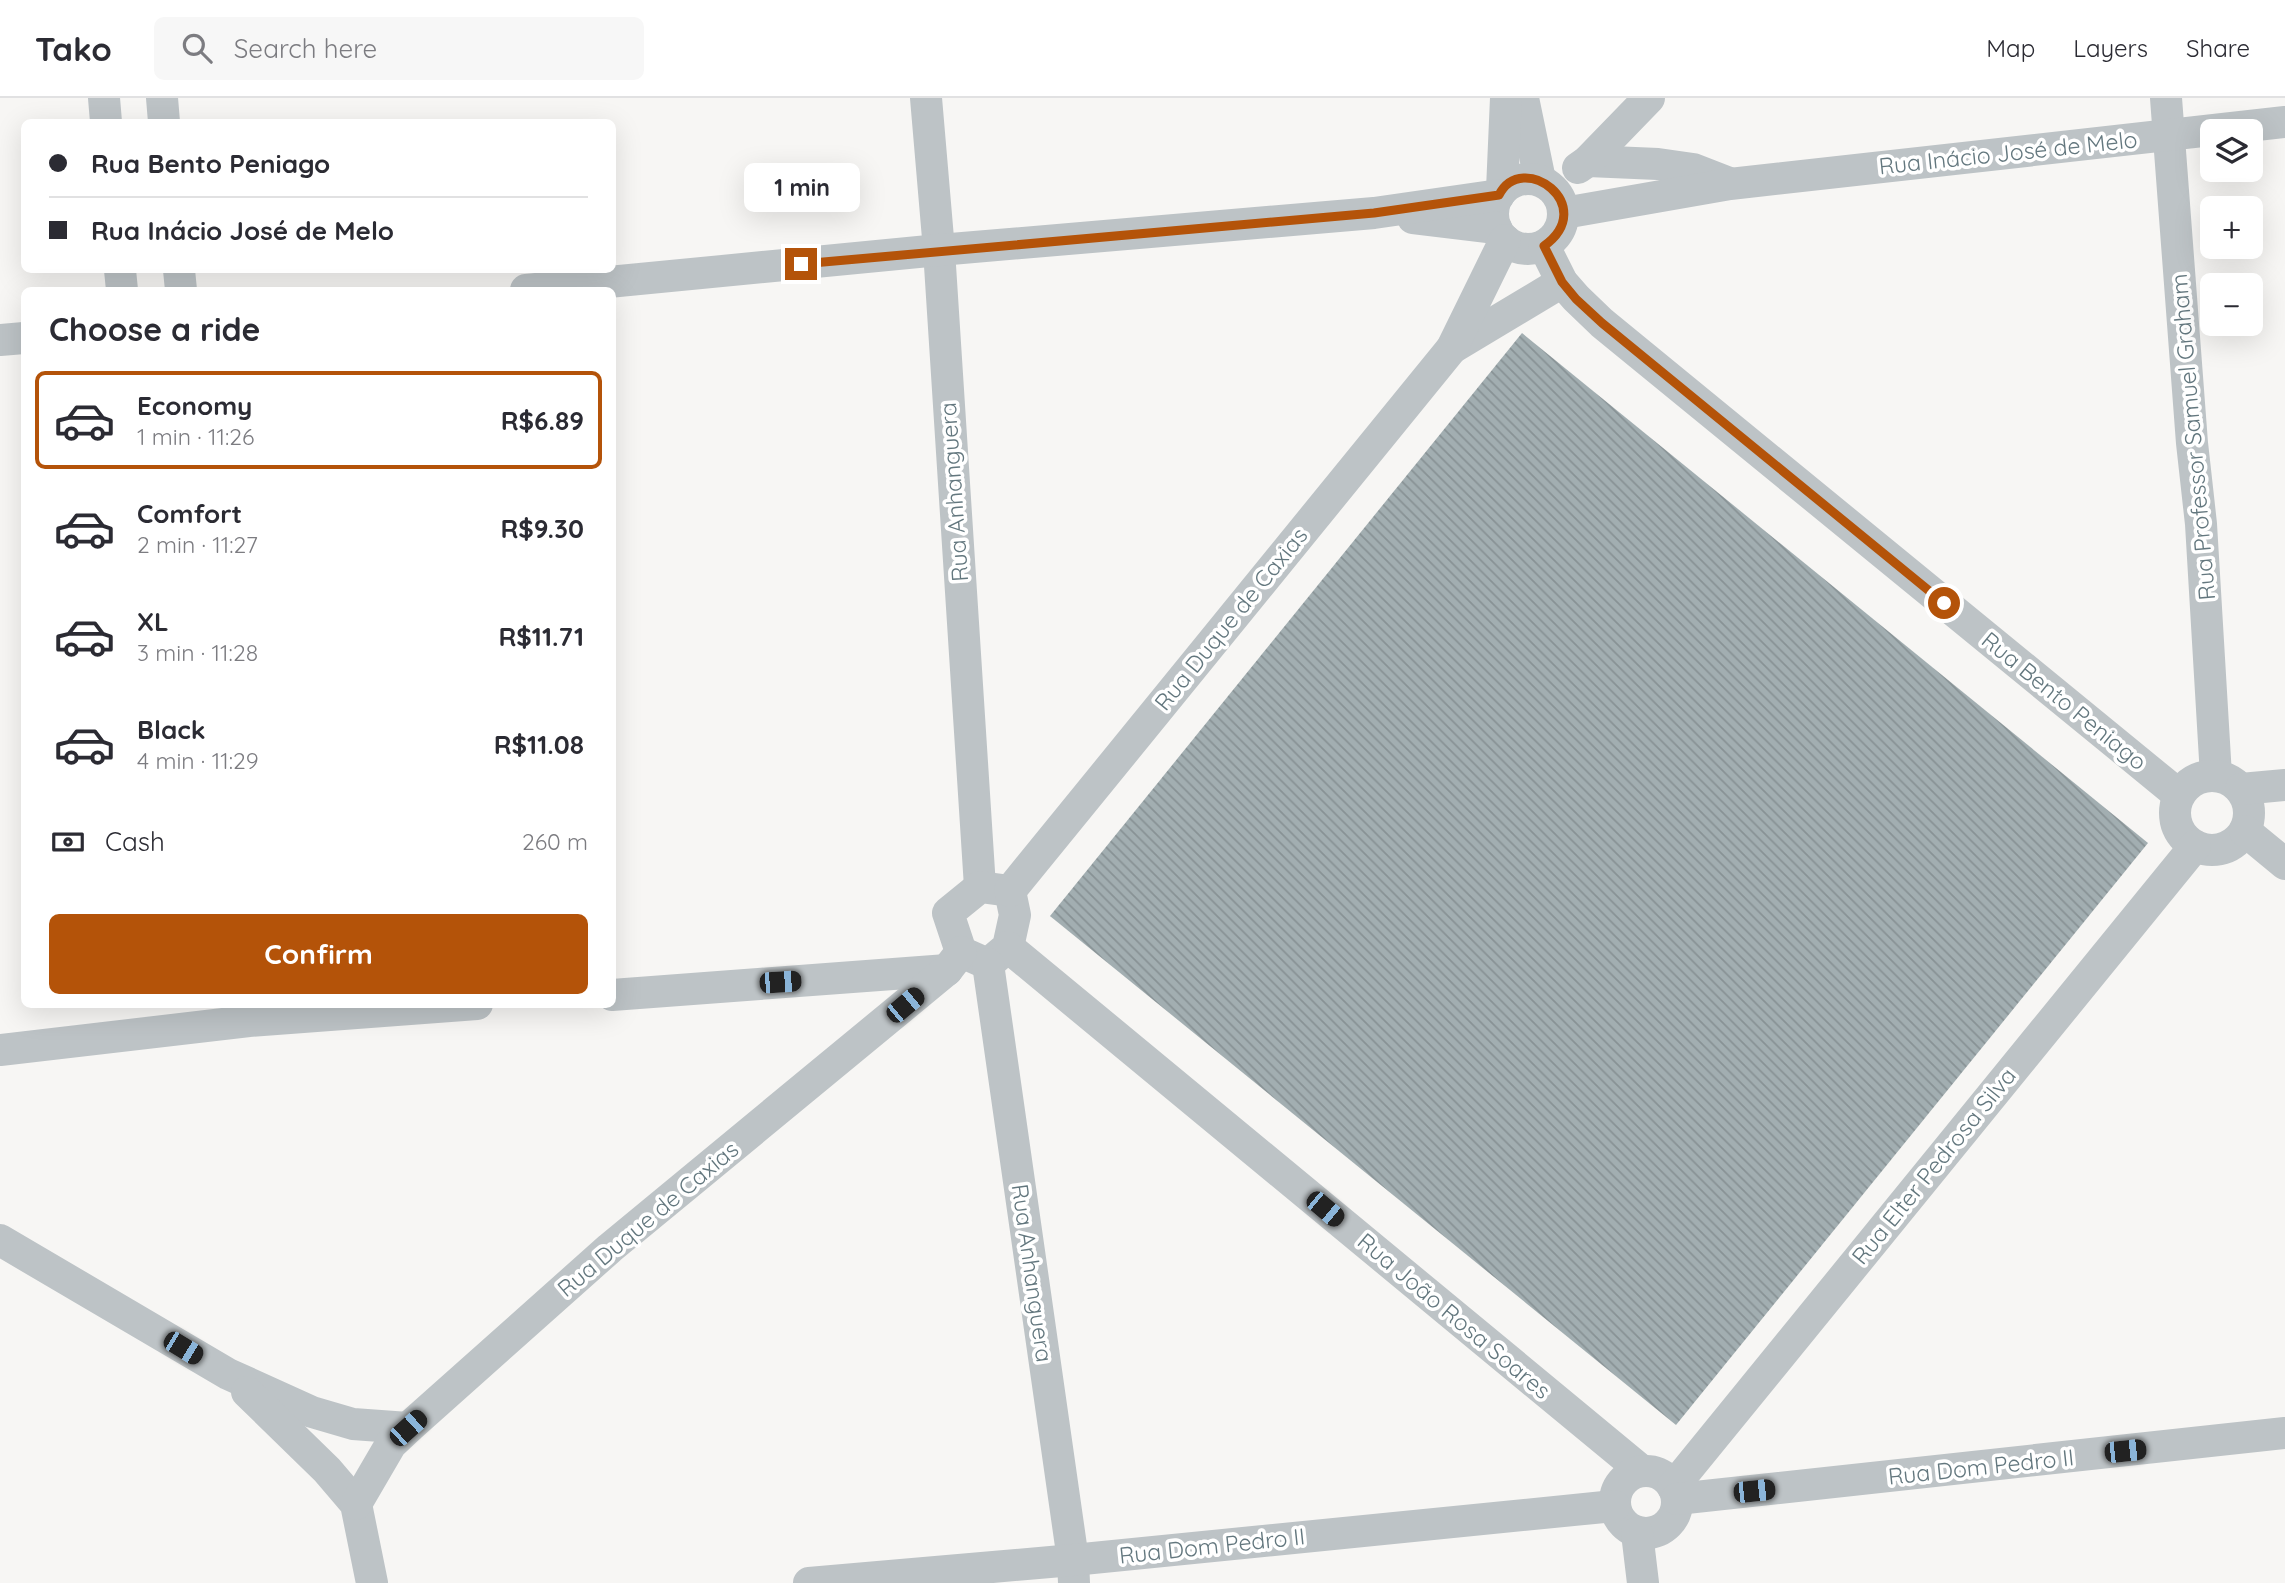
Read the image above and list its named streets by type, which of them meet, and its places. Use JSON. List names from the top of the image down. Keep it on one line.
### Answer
{"streets":{"street":["Rua Inácio José de Melo","Rua Professor Samuel Graham","Rua Anhanguera","Rua Duque de Caxias","Rua Bento Peniago","Rua Elter Pedrosa Silva","Rua João Rosa Soares","Rua Dom Pedro II"]},"crossings":[["Rua Inácio José de Melo","Rua Professor Samuel Graham"],["Rua Inácio José de Melo","Rua Duque de Caxias"],["Rua Inácio José de Melo","Rua Bento Peniago"],["Rua Professor Samuel Graham","Rua Bento Peniago"],["Rua Professor Samuel Graham","Rua Elter Pedrosa Silva"],["Rua Anhanguera","Rua Duque de Caxias"],["Rua Anhanguera","Rua João Rosa Soares"],["Rua Anhanguera","Rua Dom Pedro II"],["Rua Duque de Caxias","Rua Bento Peniago"],["Rua Duque de Caxias","Rua João Rosa Soares"],["Rua Bento Peniago","Rua Elter Pedrosa Silva"],["Rua Elter Pedrosa Silva","Rua João Rosa Soares"],["Rua Elter Pedrosa Silva","Rua Dom Pedro II"],["Rua João Rosa Soares","Rua Dom Pedro II"]],"page":{"header":"Tako","search":"Search here","nav":["Map","Layers","Share"],"map_buttons":["+","−"],"banner":["Rua Bento Peniago","Rua Inácio José de Melo"],"bubble":"1 min","heading":"Choose a ride","list":[{"name":"Economy","note":"1 min · 11:26","value":"R$6.89"},{"name":"Comfort","note":"2 min · 11:27","value":"R$9.30"},{"name":"XL","note":"3 min · 11:28","value":"R$11.71"},{"name":"Black","note":"4 min · 11:29","value":"R$11.08"}],"pay":["Cash","260 m"],"buttons":"Confirm"}}
